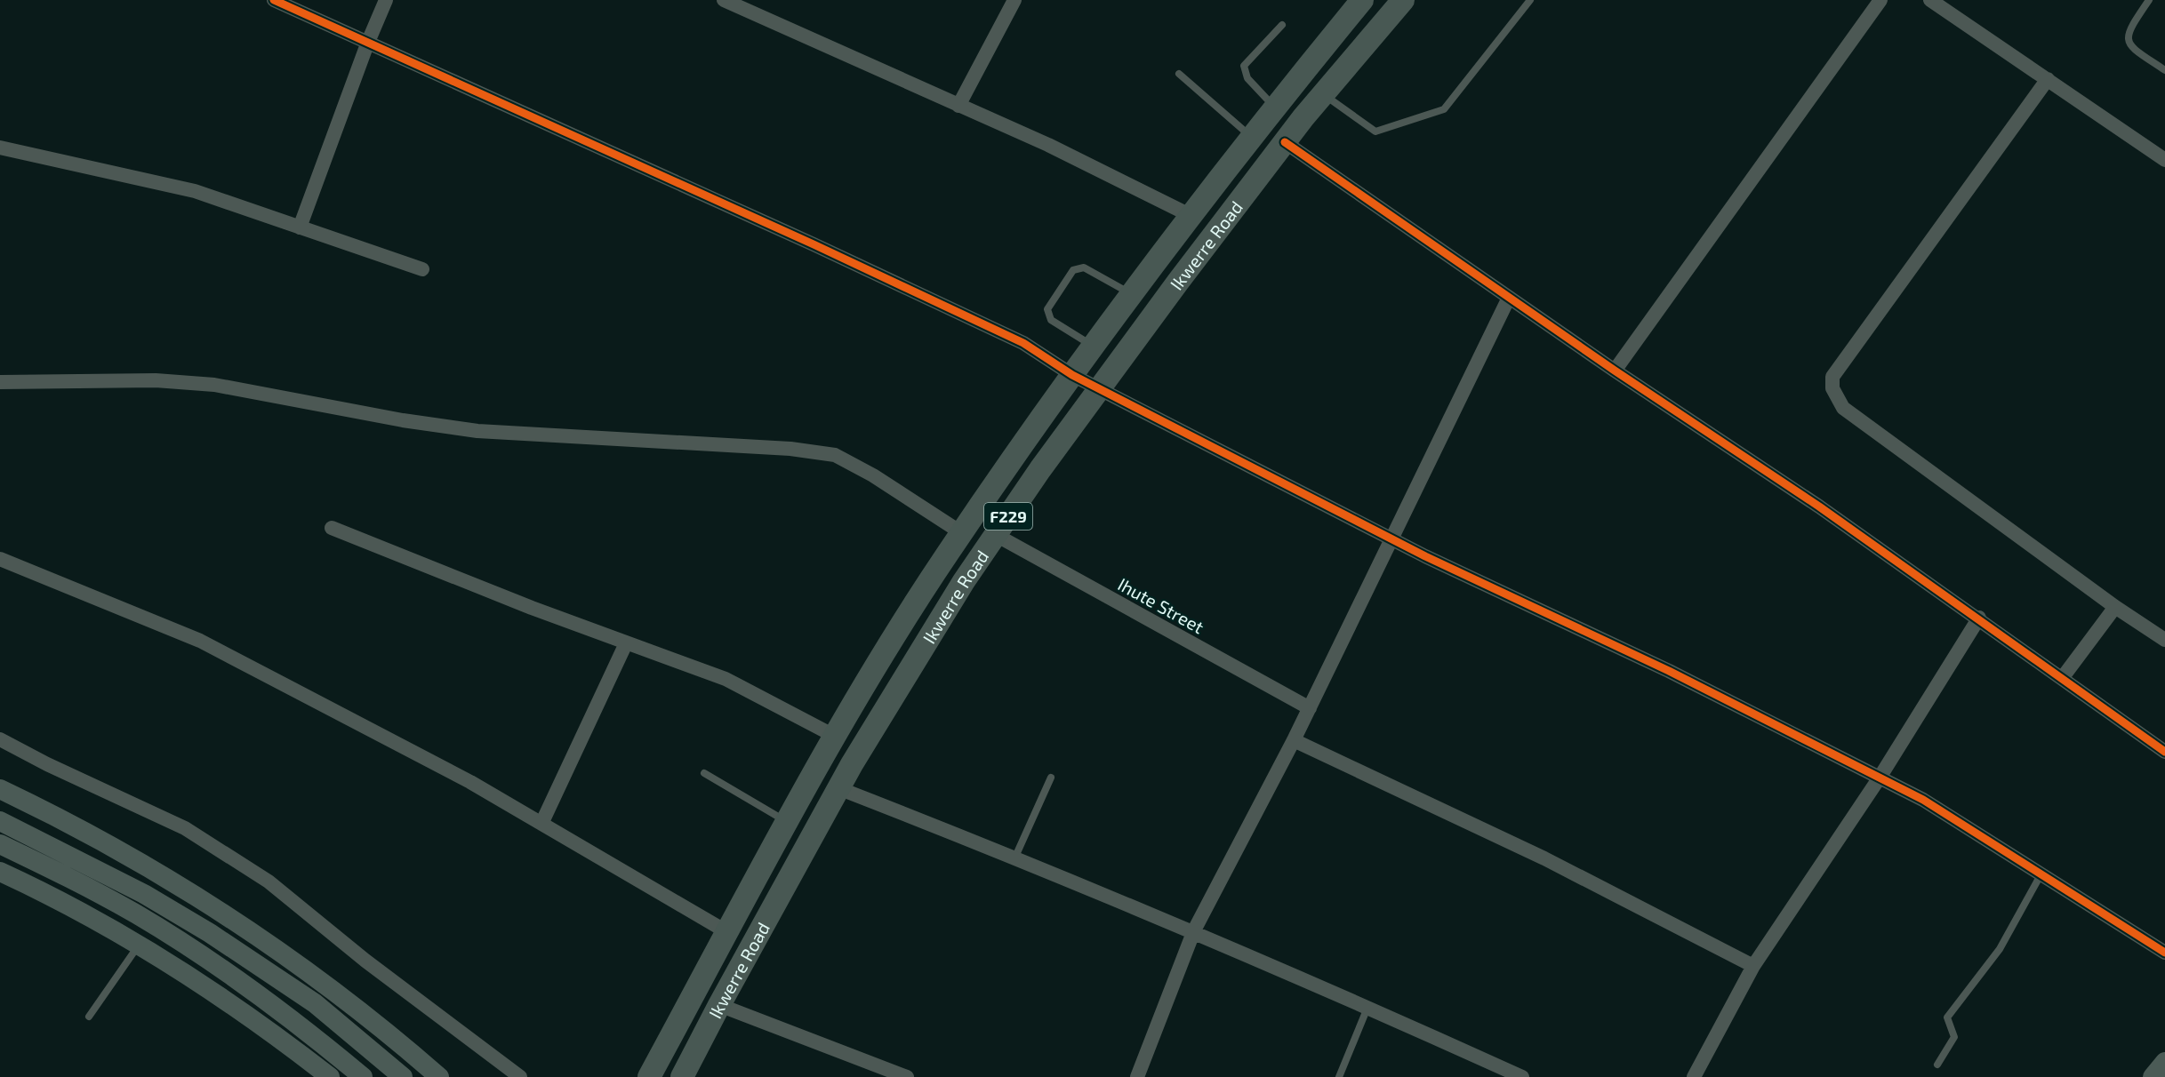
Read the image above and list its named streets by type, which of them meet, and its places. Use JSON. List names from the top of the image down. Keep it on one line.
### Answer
{"streets":{"main road":["Ikwerre Road","F229"],"street":["Ihute Street"]},"crossings":[["Ikwerre Road","Ihute Street"]]}
